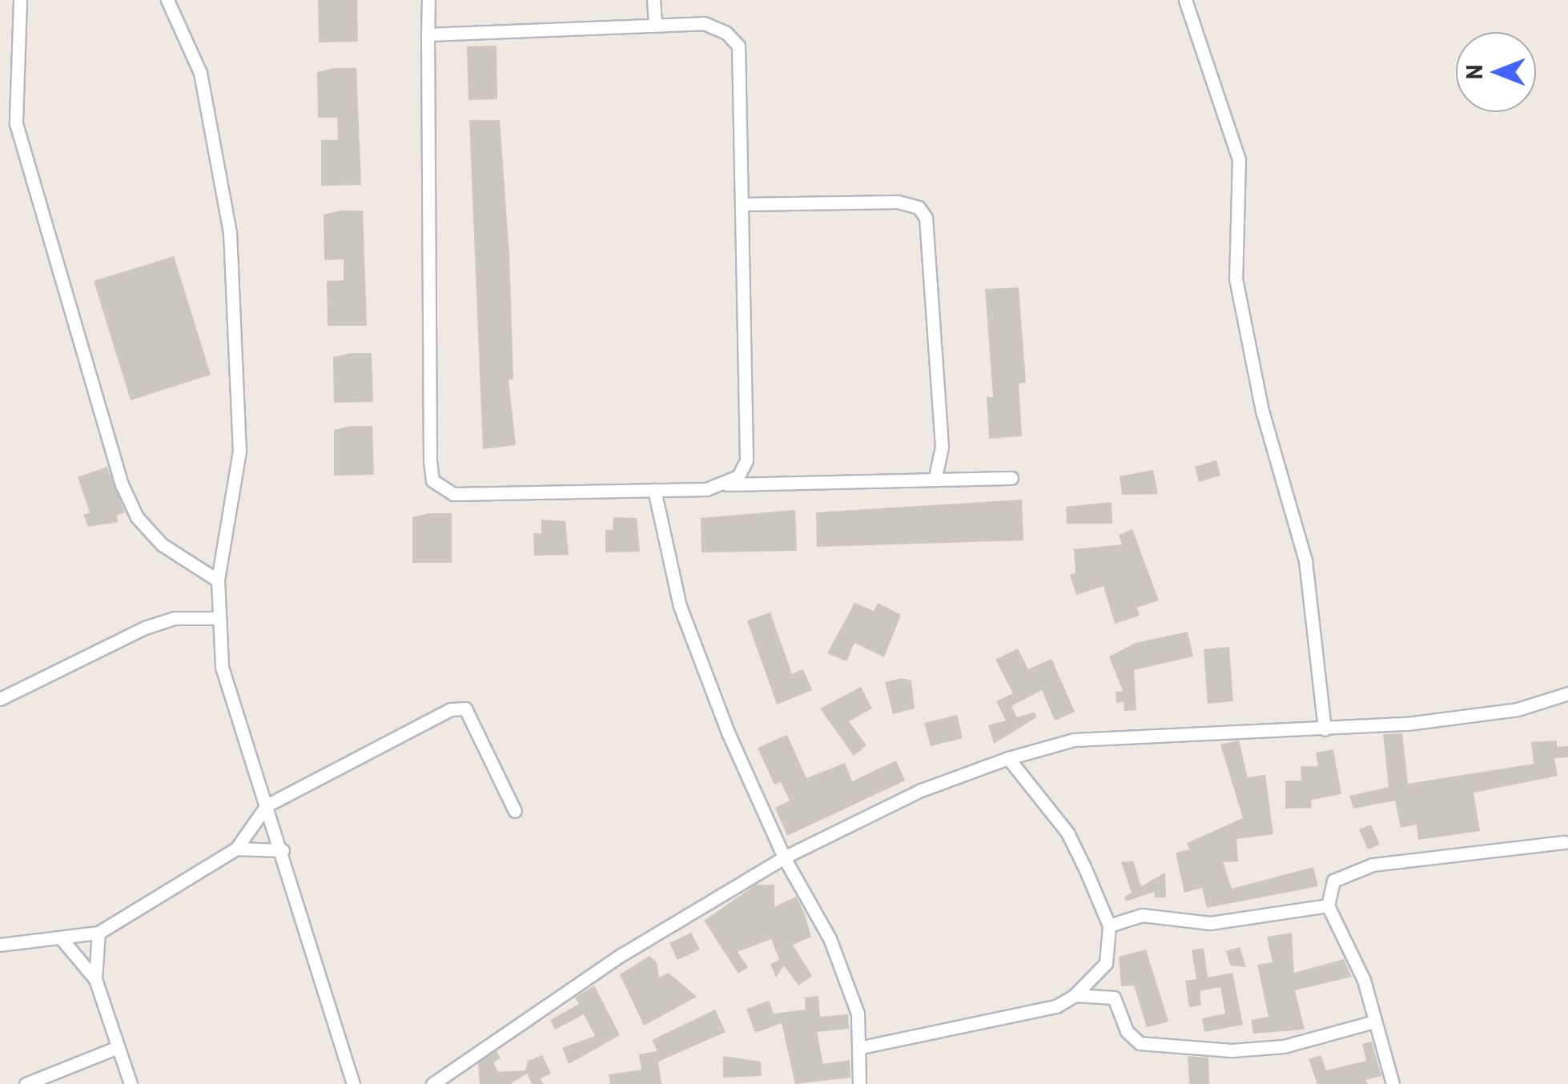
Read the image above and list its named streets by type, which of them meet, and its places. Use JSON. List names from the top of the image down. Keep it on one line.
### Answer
{"north":"left"}
